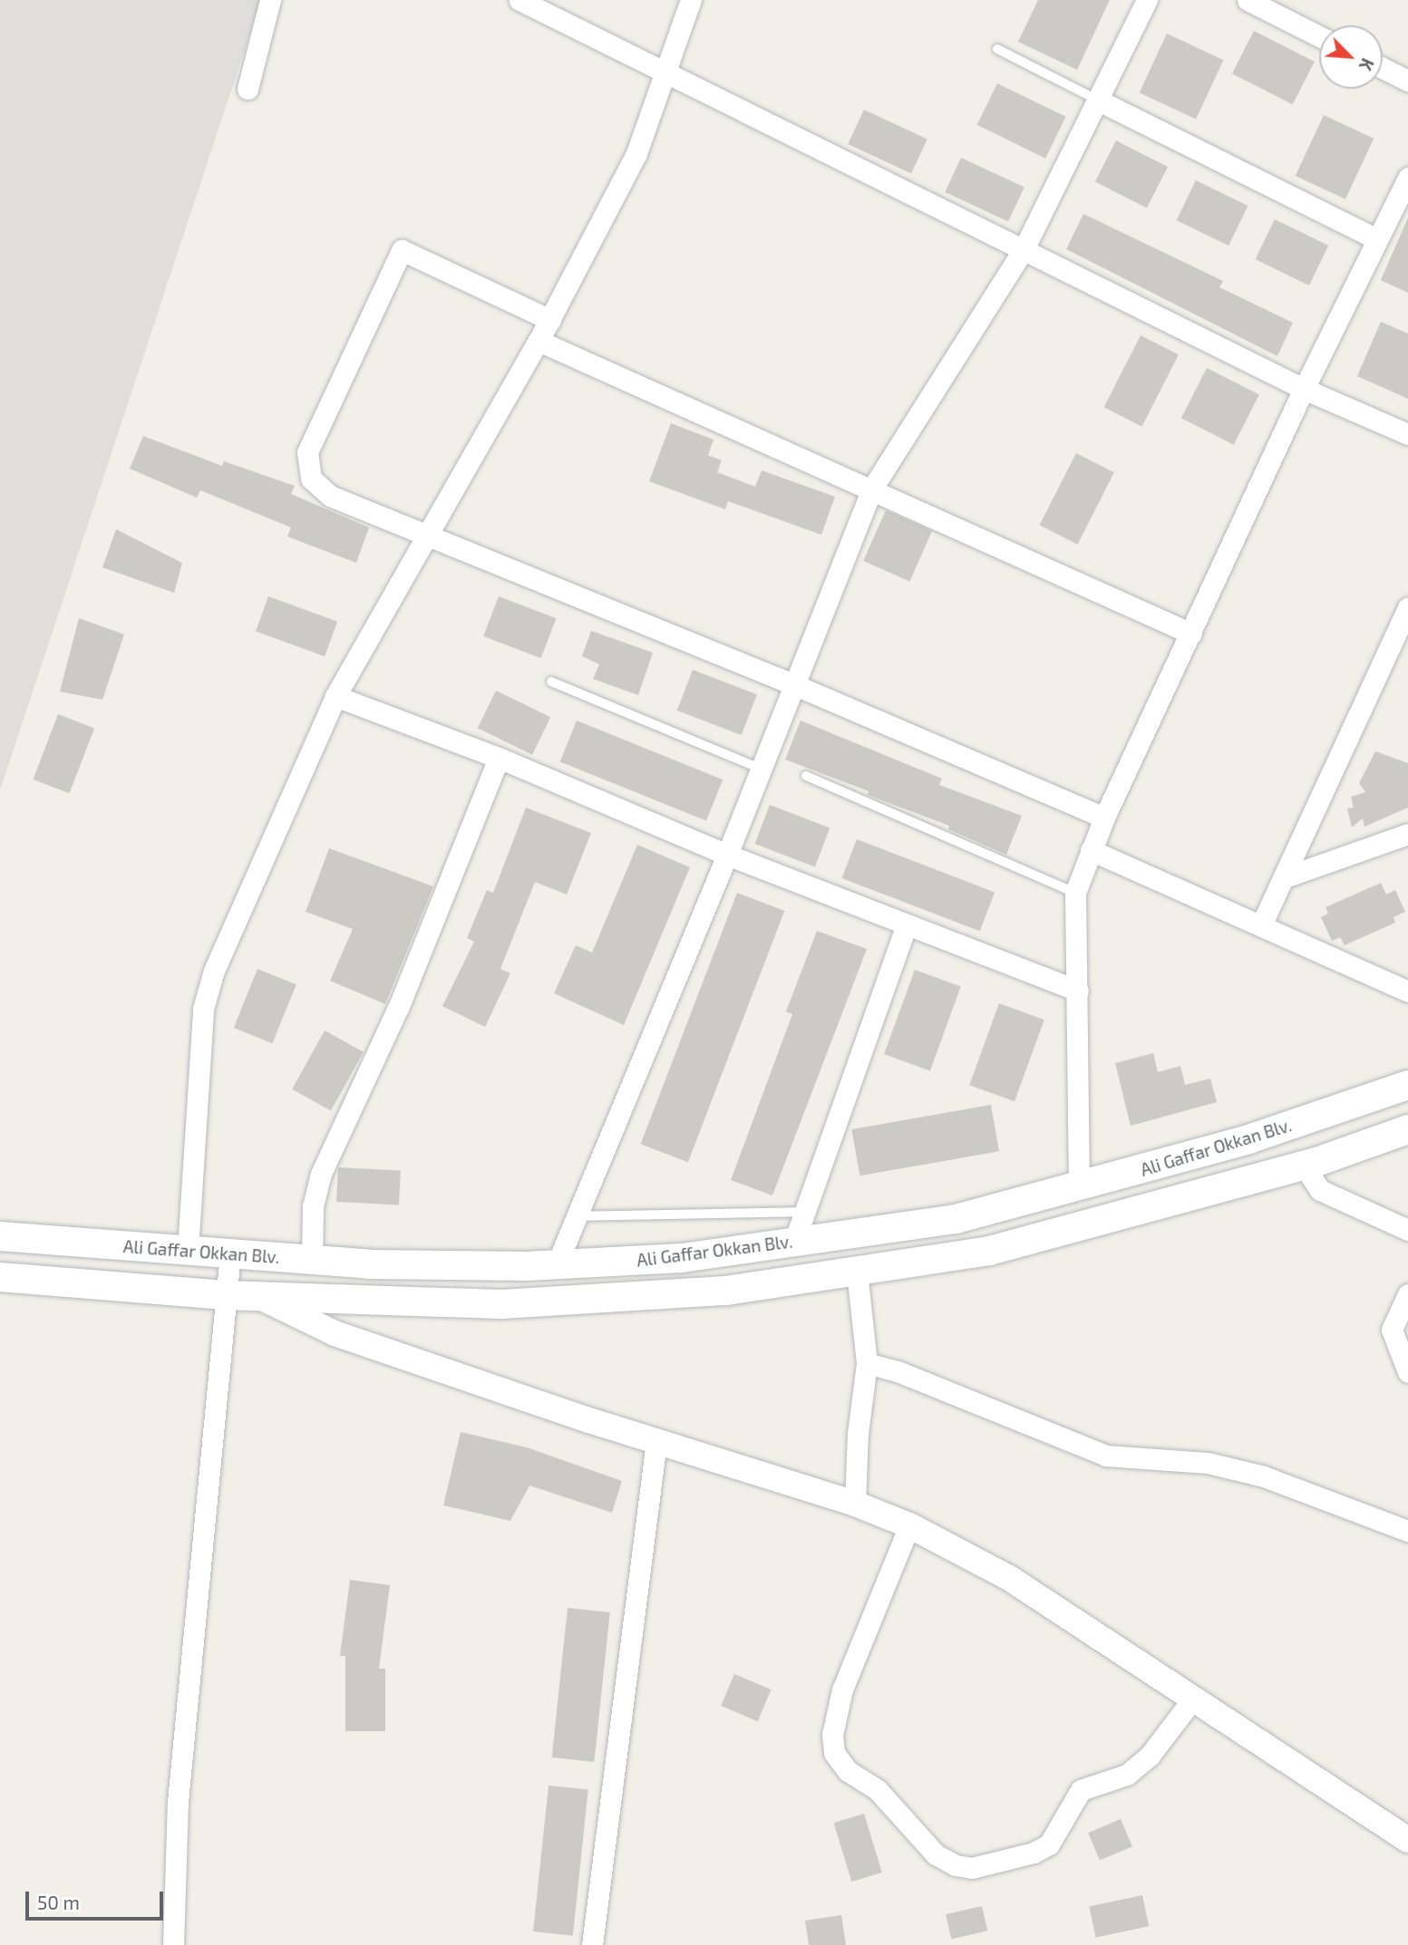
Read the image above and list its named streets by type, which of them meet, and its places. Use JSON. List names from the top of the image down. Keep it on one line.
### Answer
{"streets":{"main road":["Ali Gaffar Okkan Blv."]},"scale_bar":"50 m","north":"bottom right"}
